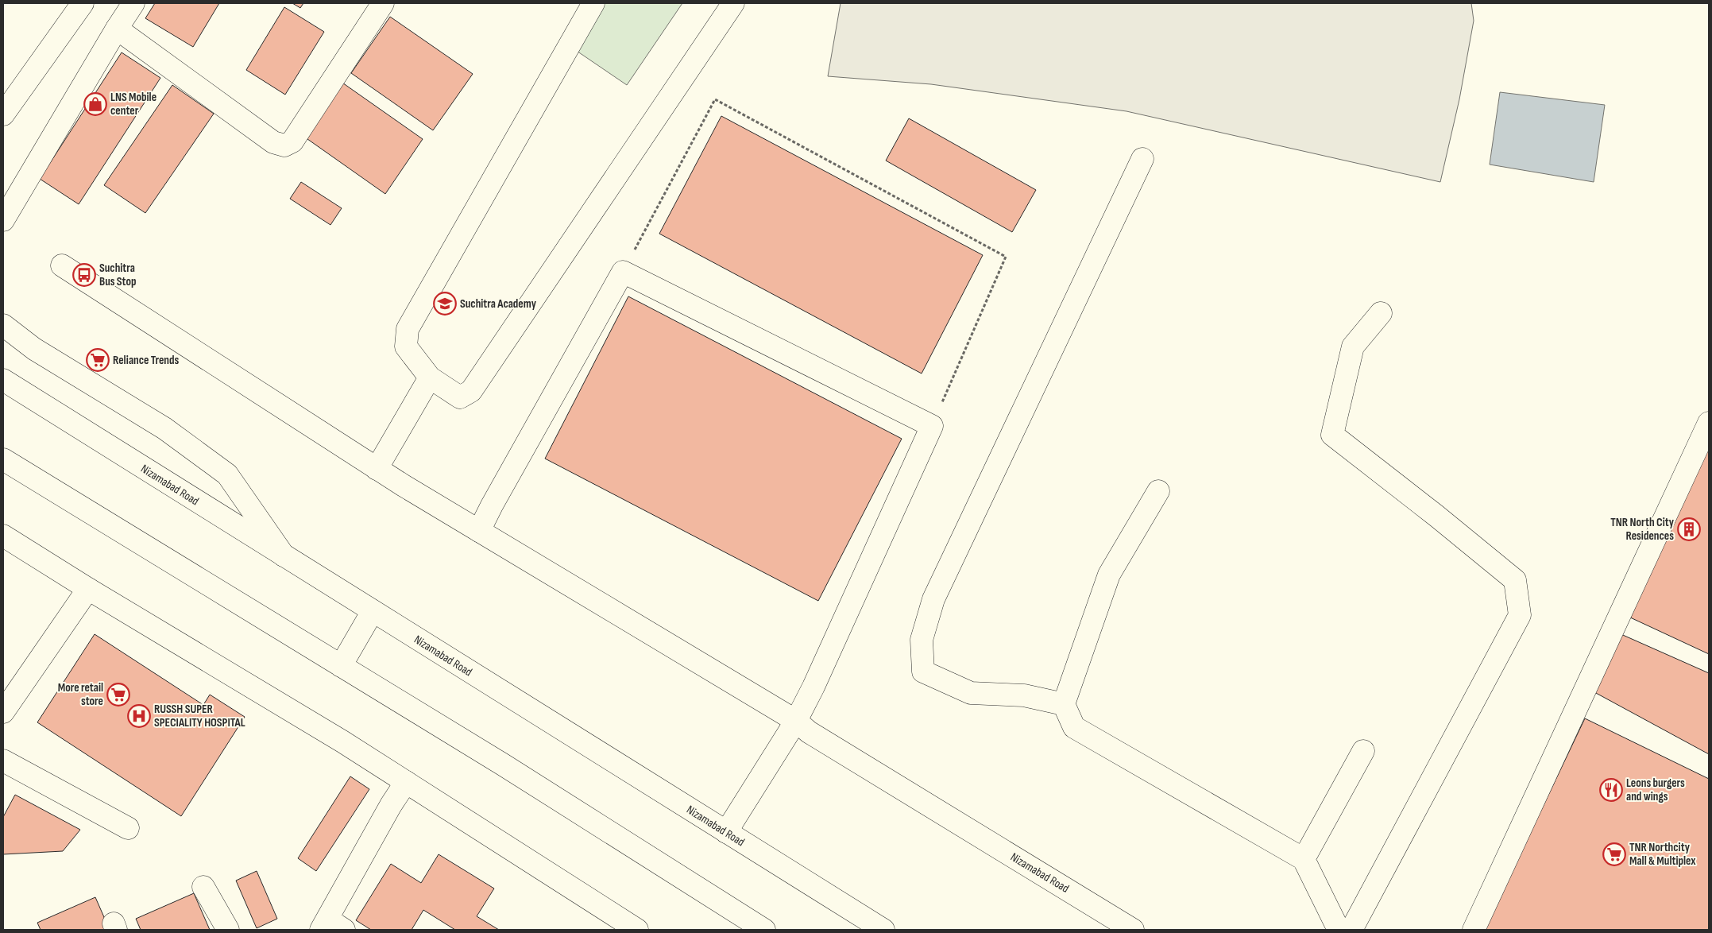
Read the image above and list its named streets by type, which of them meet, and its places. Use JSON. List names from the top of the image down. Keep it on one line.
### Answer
{"streets":{"main road":["Nizamabad Road"]},"places":{"shop":["LNS Mobile center"],"bus stop":["Suchitra Bus Stop"],"school or university":["Suchitra Academy"],"supermarket":["Reliance Trends","More retail store","TNR Northcity Mall & Multiplex"],"building":["TNR North City Residences"],"hospital":["RUSSH SUPER SPECIALITY HOSPITAL"],"restaurant":["Leons burgers and wings"]}}
